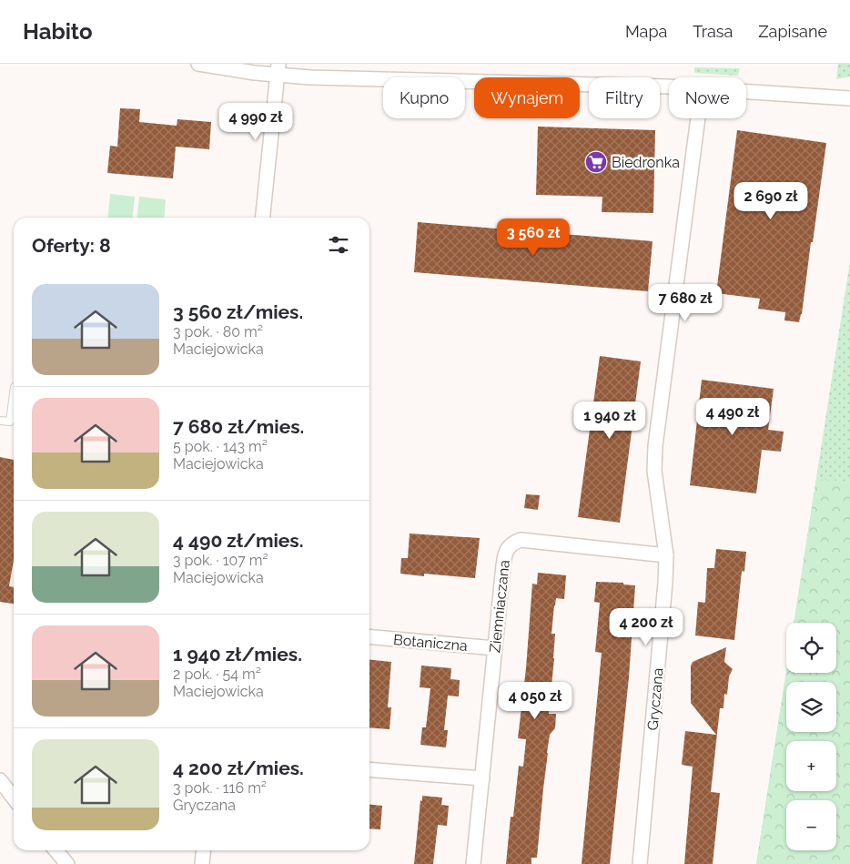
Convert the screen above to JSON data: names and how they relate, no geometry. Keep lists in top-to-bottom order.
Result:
{
  "streets": {
    "street": ["Ziemniaczana", "Botaniczna", "Gryczana"]
  },
  "crossings": [
    ["Ziemniaczana", "Botaniczna"],
    ["Ziemniaczana", "Gryczana"]
  ],
  "places": {
    "supermarket": ["Biedronka"]
  },
  "page": {
    "header": "Habito",
    "nav": ["Mapa", "Trasa", "Zapisane"],
    "chip": [
      "Kupno",
      "Wynajem",
      "Filtry",
      "Nowe"
    ],
    "price": [
      "4 990 zł",
      "2 690 zł",
      "3 560 zł",
      "7 680 zł",
      "4 490 zł",
      "1 940 zł",
      "4 200 zł",
      "4 050 zł"
    ],
    "heading": "Oferty: 8",
    "list": [
      {
        "name": "3 560 zł/mies.",
        "note": "3 pok. · 80 m² · Maciejowicka"
      },
      {
        "name": "7 680 zł/mies.",
        "note": "5 pok. · 143 m² · Maciejowicka"
      },
      {
        "name": "4 490 zł/mies.",
        "note": "3 pok. · 107 m² · Maciejowicka"
      },
      {
        "name": "1 940 zł/mies.",
        "note": "2 pok. · 54 m² · Maciejowicka"
      },
      {
        "name": "4 200 zł/mies.",
        "note": "3 pok. · 116 m² · Gryczana"
      }
    ],
    "map_buttons": ["+", "−"]
  }
}
